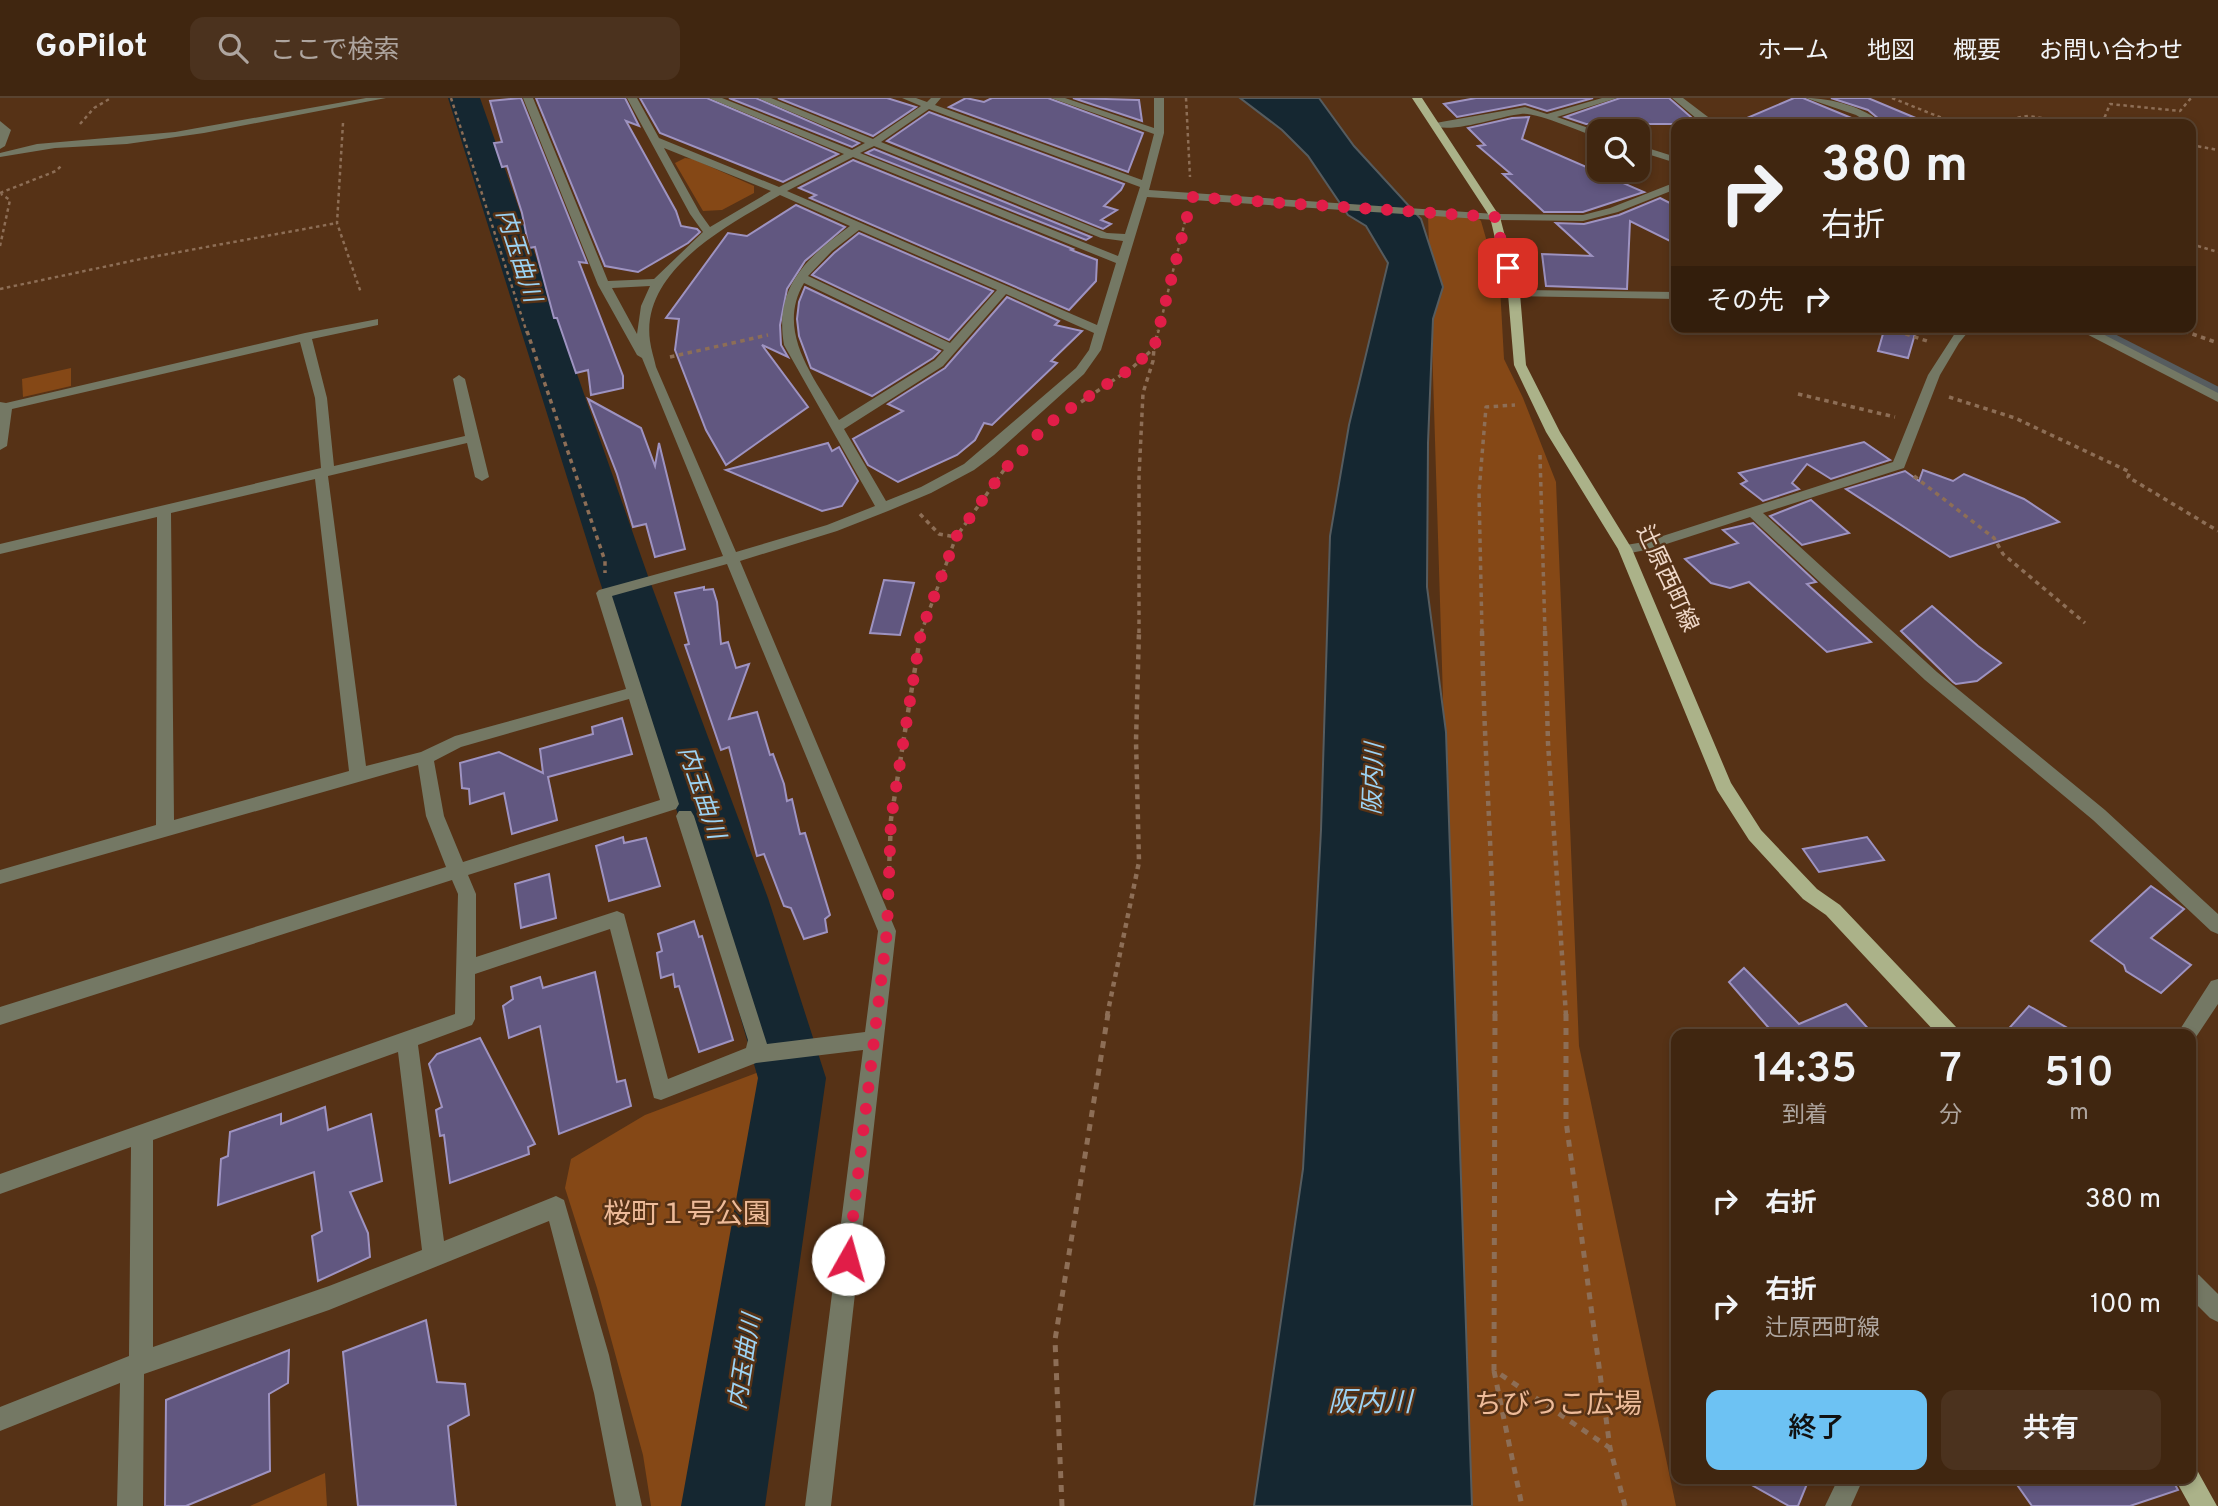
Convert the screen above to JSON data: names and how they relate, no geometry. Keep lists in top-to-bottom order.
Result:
{
  "streets": {
    "main road": ["辻原西町線"]
  },
  "water": ["内玉曲川", "阪内川"],
  "parks": ["桜町１号公園", "ちびっこ広場"],
  "page": {
    "header": "GoPilot",
    "search": "ここで検索",
    "nav": [
      "ホーム",
      "地図",
      "概要",
      "お問い合わせ"
    ],
    "turn": ["380 m", "右折"],
    "then": "その先",
    "eta": [
      "14:35",
      "到着",
      "7",
      "分",
      "510",
      "m"
    ],
    "list": [
      {
        "name": "右折",
        "value": "380 m"
      },
      {
        "name": "右折",
        "note": "辻原西町線",
        "value": "100 m"
      }
    ],
    "buttons": ["終了", "共有"]
  }
}
